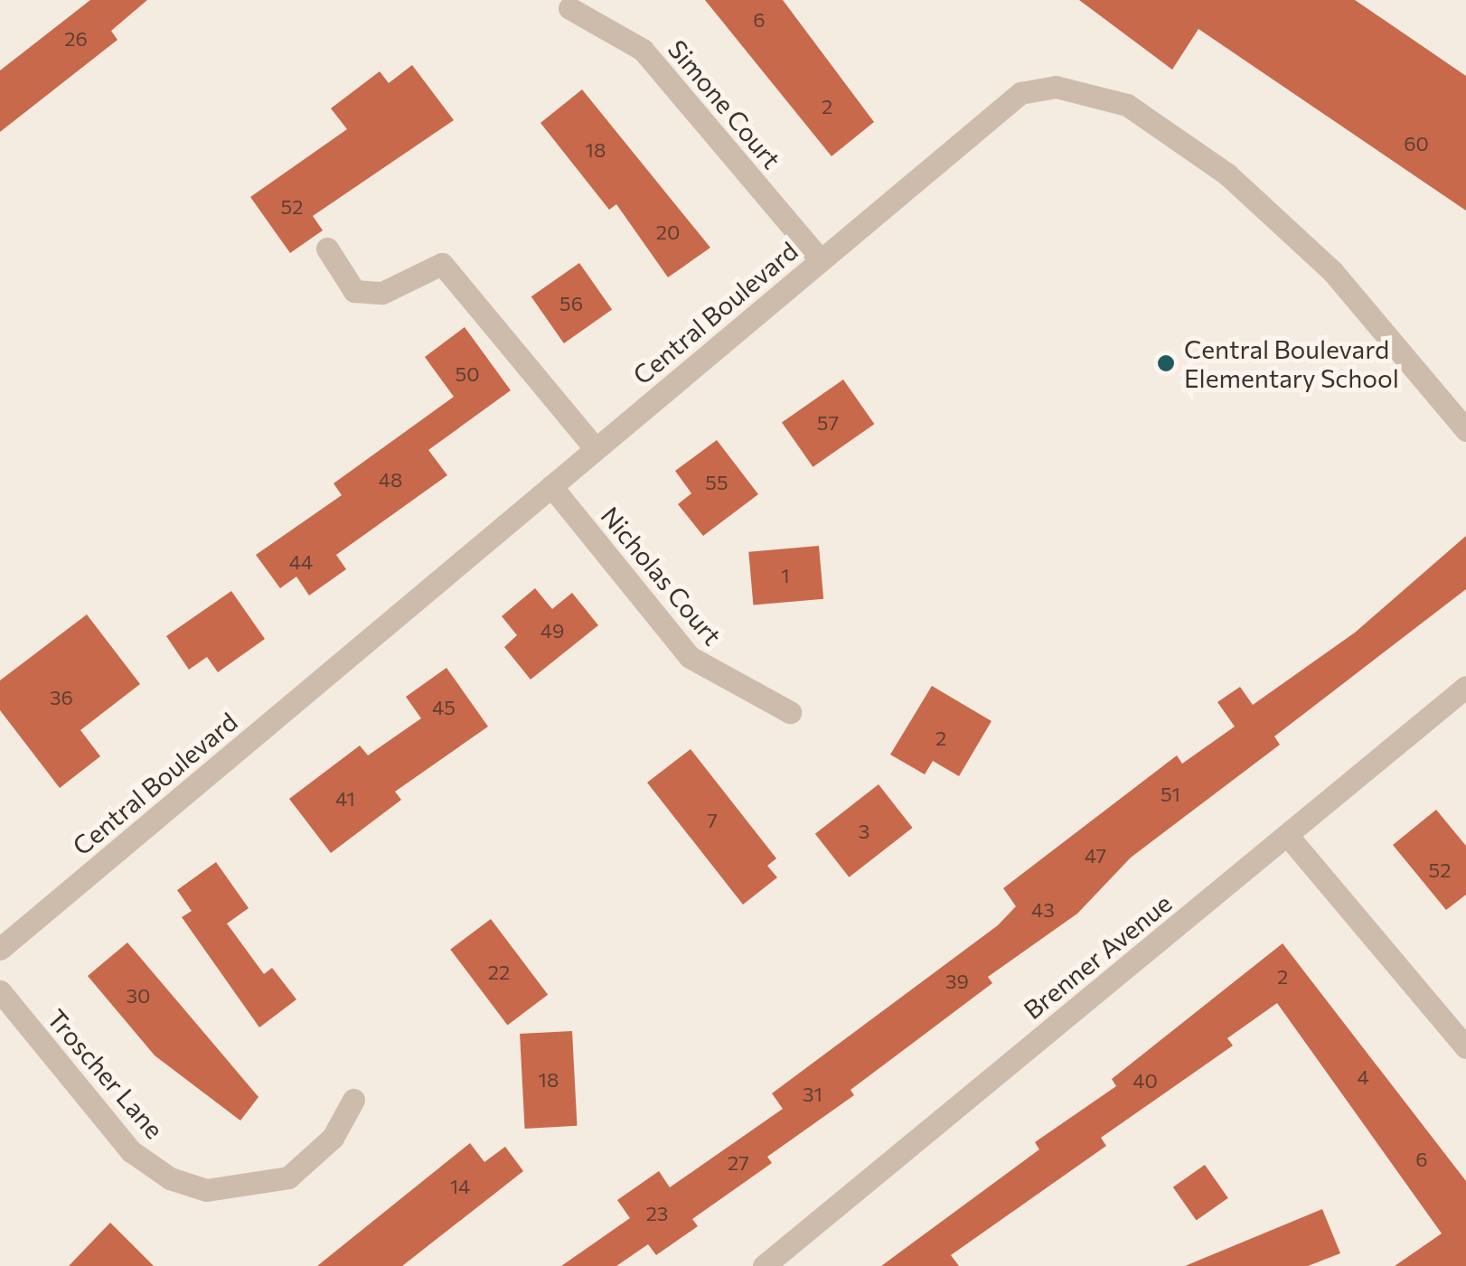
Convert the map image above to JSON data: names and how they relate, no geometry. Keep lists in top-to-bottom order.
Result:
{
  "streets": {
    "street": [
      "Simone Court",
      "Central Boulevard",
      "Nicholas Court",
      "Brenner Avenue",
      "Troscher Lane"
    ]
  },
  "crossings": [
    ["Simone Court", "Central Boulevard"],
    ["Central Boulevard", "Nicholas Court"]
  ],
  "places": ["Central Boulevard Elementary School"],
  "house_numbers": [
    "6",
    "26",
    "2",
    "60",
    "18",
    "52",
    "20",
    "56",
    "50",
    "57",
    "48",
    "55",
    "44",
    "1",
    "49",
    "36",
    "45",
    "2",
    "51",
    "41",
    "7",
    "3",
    "47",
    "52",
    "43",
    "22",
    "2",
    "39",
    "30",
    "4",
    "18",
    "40",
    "31",
    "6",
    "27",
    "14",
    "23"
  ]
}
